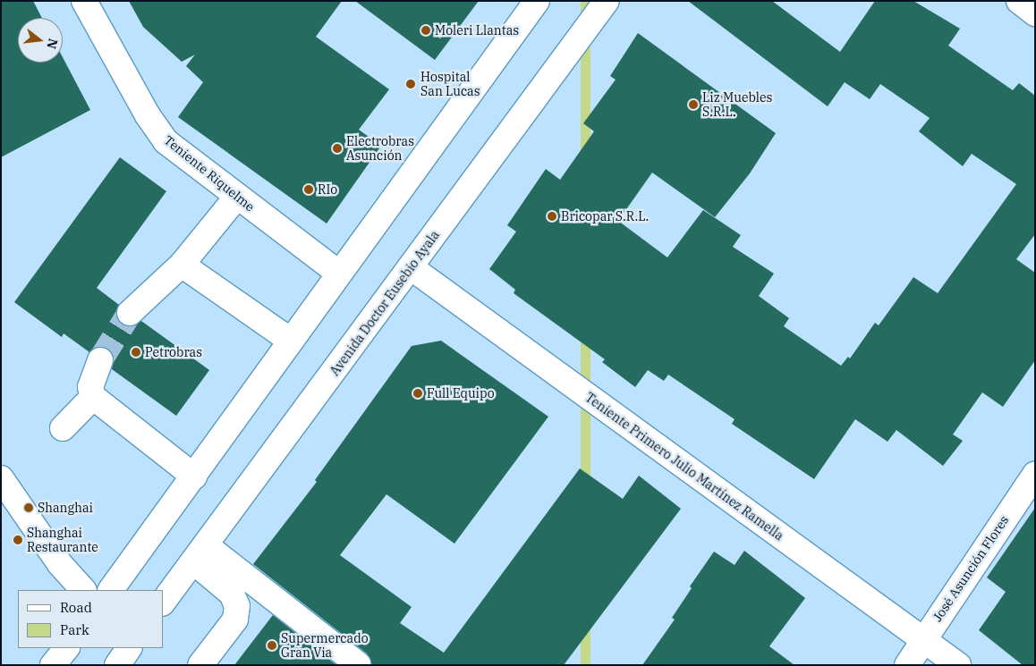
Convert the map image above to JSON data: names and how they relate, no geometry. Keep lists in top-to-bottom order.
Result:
{
  "streets": {
    "main road": [
      "Teniente Riquelme",
      "Avenida Doctor Eusebio Ayala",
      "Teniente Primero Julio Martínez Ramella",
      "José Asunción Flores"
    ]
  },
  "crossings": [
    ["Avenida Doctor Eusebio Ayala", "Teniente Primero Julio Martínez Ramella"],
    ["Teniente Primero Julio Martínez Ramella", "José Asunción Flores"]
  ],
  "places": [
    "Moleri Llantas",
    "Hospital San Lucas",
    "Liz Muebles S.R.L.",
    "Electrobras Asunción",
    "RIo",
    "Bricopar S.R.L.",
    "Petrobras",
    "Full Equipo",
    "Shanghai",
    "Shanghai Restaurante",
    "Supermercado Gran Via"
  ],
  "legend": ["Road", "Park"],
  "north": "right"
}
